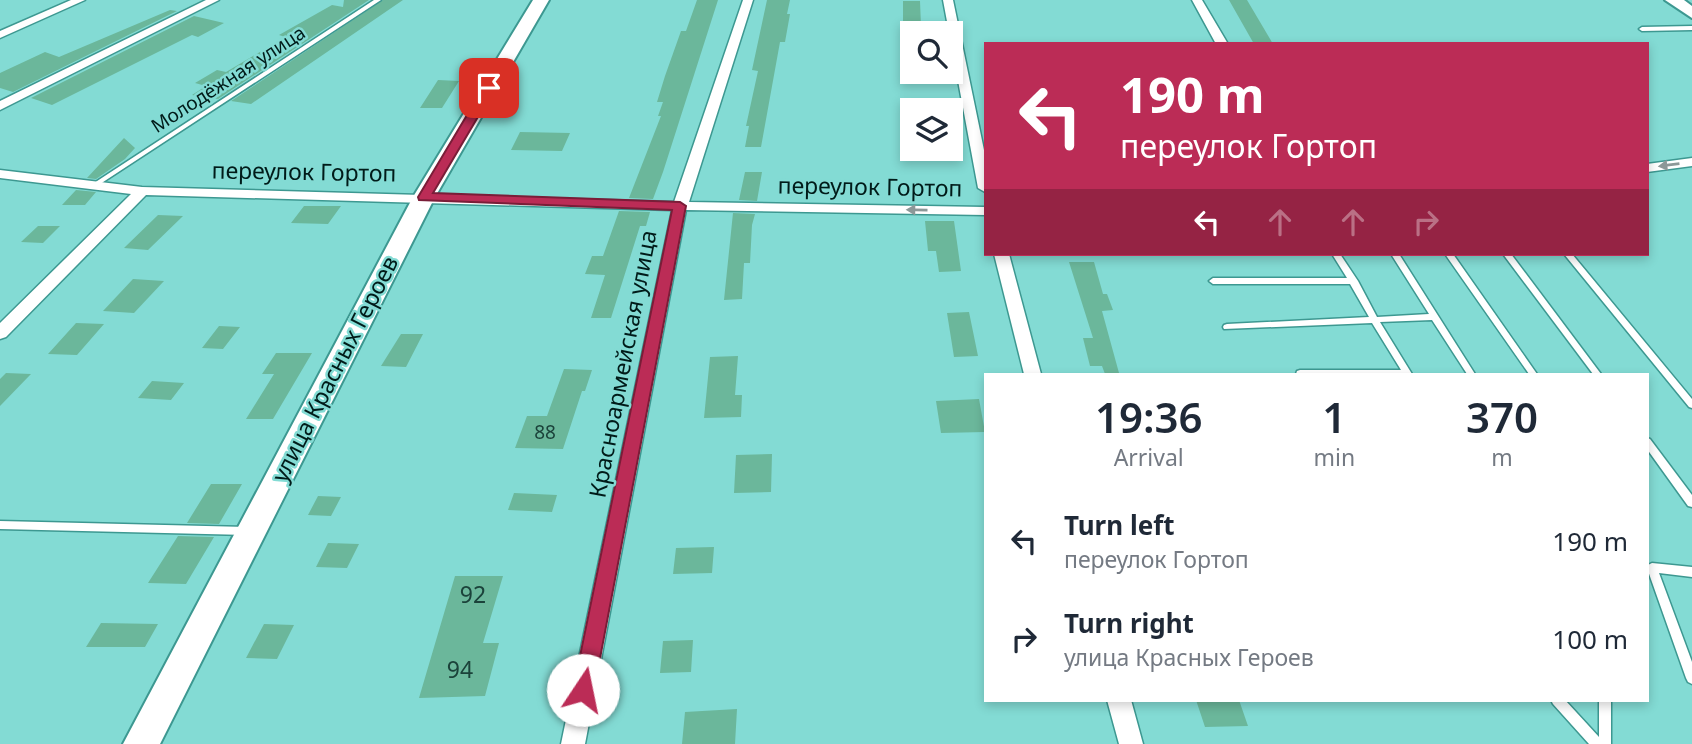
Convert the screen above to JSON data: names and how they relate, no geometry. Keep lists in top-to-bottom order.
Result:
{
  "streets": {
    "main road": ["улица Красных Героев"],
    "street": ["переулок Гортоп", "Красноармейская улица"],
    "lane": ["Молодёжная улица"]
  },
  "crossings": [
    ["Молодёжная улица", "переулок Гортоп"],
    ["переулок Гортоп", "Красноармейская улица"],
    ["переулок Гортоп", "улица Красных Героев"]
  ],
  "house_numbers": ["88", "92", "94"],
  "page": {
    "turn": ["190 m", "переулок Гортоп"],
    "eta": [
      "19:36",
      "Arrival",
      "1",
      "min",
      "370",
      "m"
    ],
    "list": [
      {
        "name": "Turn left",
        "note": "переулок Гортоп",
        "value": "190 m"
      },
      {
        "name": "Turn right",
        "note": "улица Красных Героев",
        "value": "100 m"
      }
    ]
  }
}
